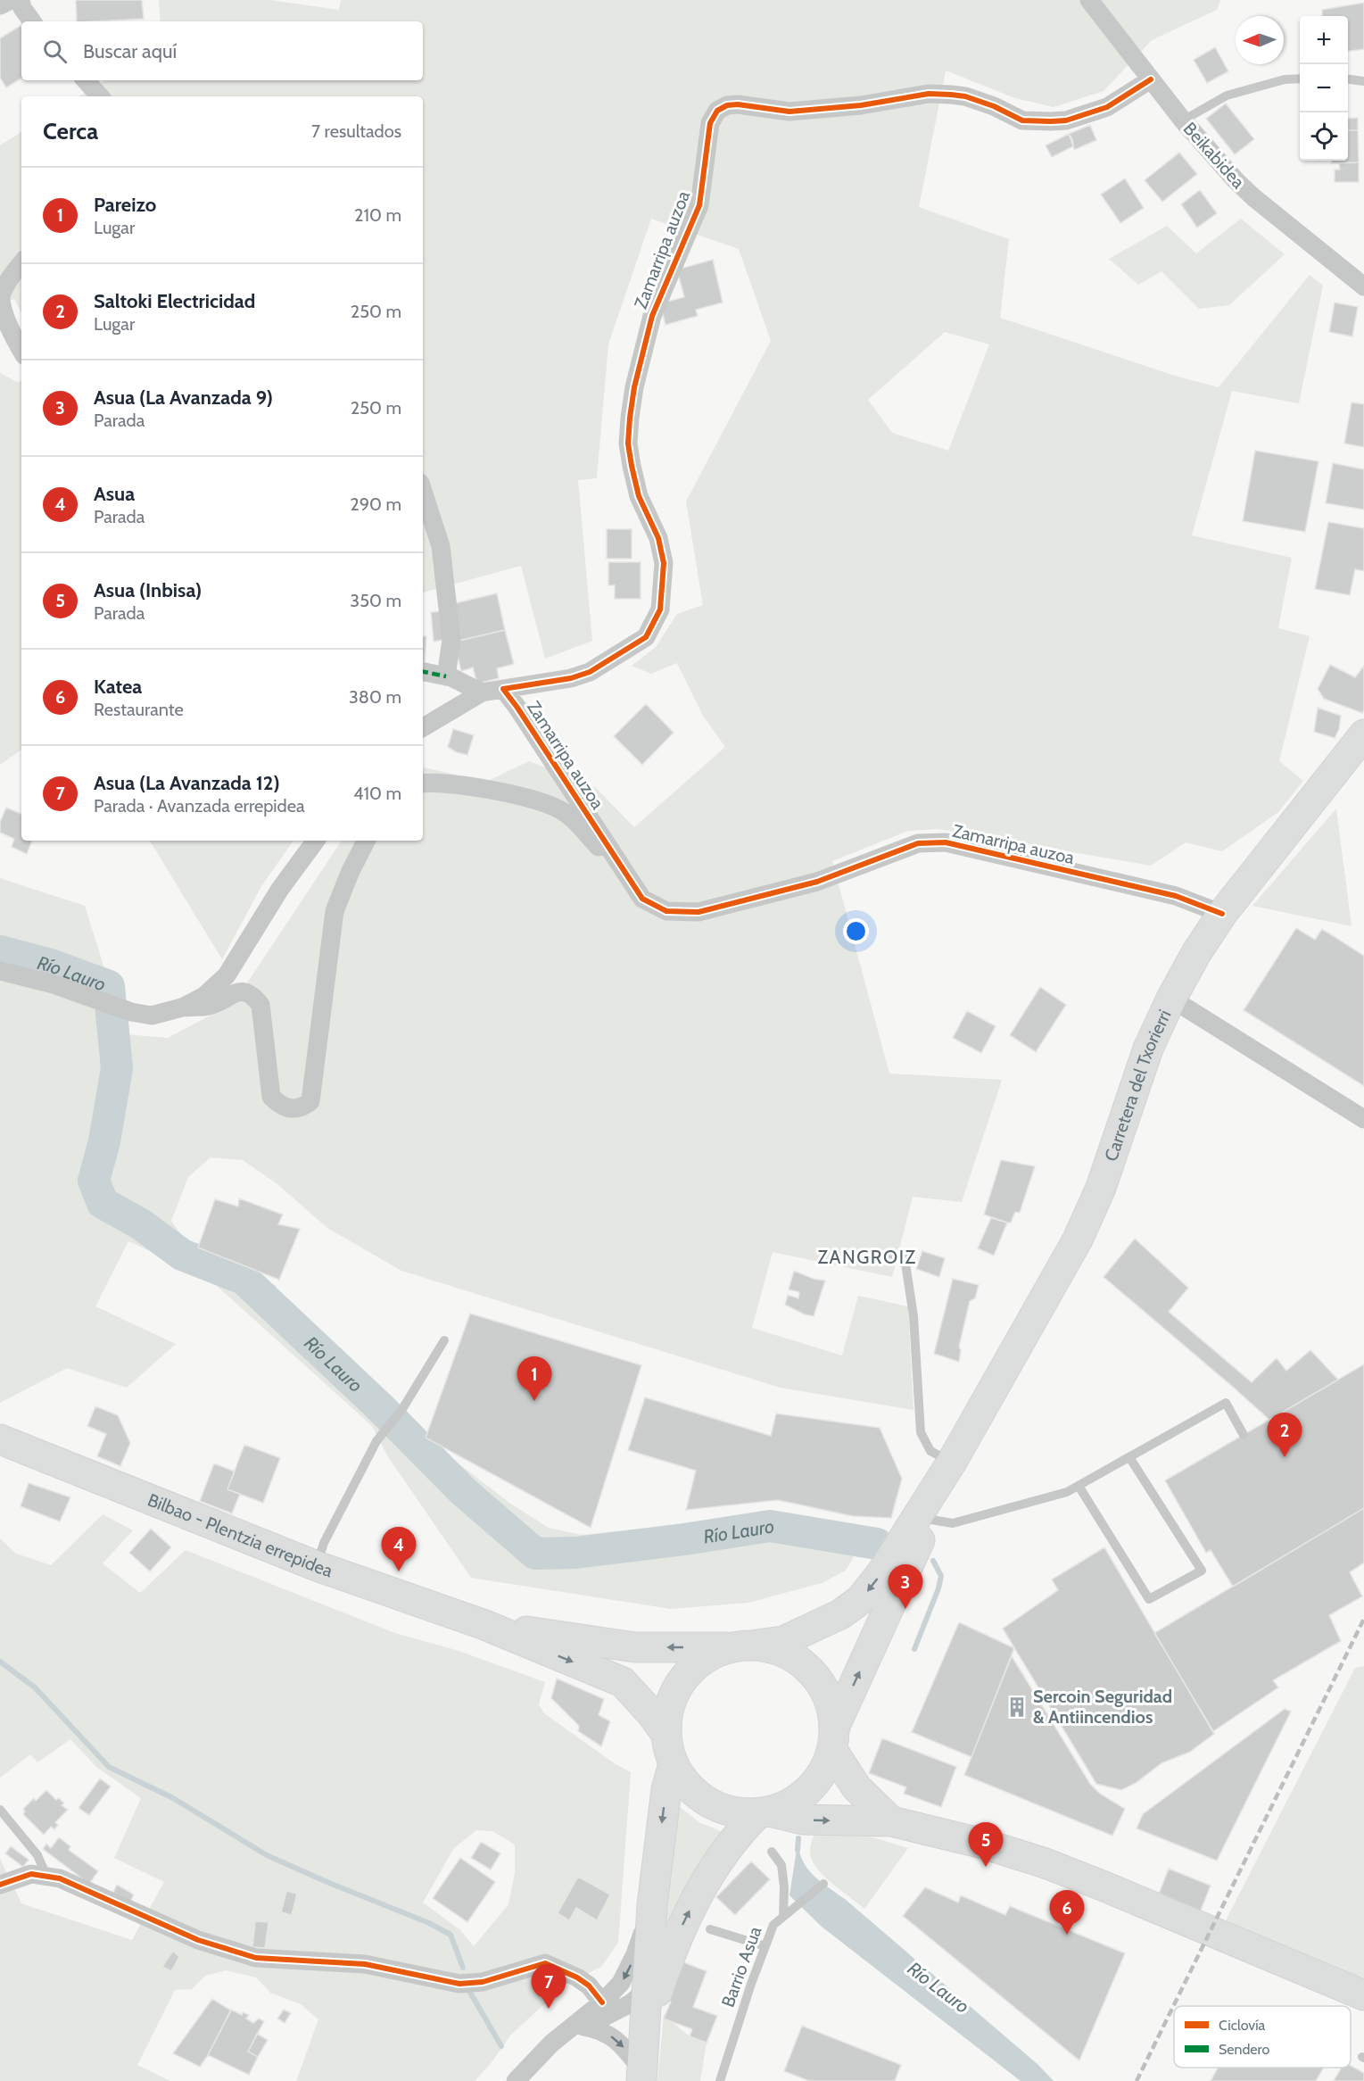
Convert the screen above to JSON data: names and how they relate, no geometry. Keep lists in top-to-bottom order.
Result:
{
  "streets": {
    "main road": ["Carretera del Txorierri", "Bilbao - Plentzia errepidea"],
    "street": ["Beikabidea", "Zamarripa auzoa"],
    "lane": ["Barrio Asua"]
  },
  "crossings": [
    ["Beikabidea", "Zamarripa auzoa"],
    ["Zamarripa auzoa", "Carretera del Txorierri"]
  ],
  "districts": ["ZANGROIZ"],
  "water": ["Río Lauro"],
  "places": {
    "building": ["Sercoin Seguridad & Antiincendios"]
  },
  "legend": ["Ciclovía", "Sendero"],
  "north": "left",
  "page": {
    "map_buttons": ["+", "−"],
    "search": "Buscar aquí",
    "heading": ["Cerca", "7 resultados"],
    "list": [
      {
        "mark": "1",
        "name": "Pareizo",
        "note": "Lugar",
        "value": "210 m"
      },
      {
        "mark": "2",
        "name": "Saltoki Electricidad",
        "note": "Lugar",
        "value": "250 m"
      },
      {
        "mark": "3",
        "name": "Asua (La Avanzada 9)",
        "note": "Parada",
        "value": "250 m"
      },
      {
        "mark": "4",
        "name": "Asua",
        "note": "Parada",
        "value": "290 m"
      },
      {
        "mark": "5",
        "name": "Asua (Inbisa)",
        "note": "Parada",
        "value": "350 m"
      },
      {
        "mark": "6",
        "name": "Katea",
        "note": "Restaurante",
        "value": "380 m"
      },
      {
        "mark": "7",
        "name": "Asua (La Avanzada 12)",
        "note": "Parada · Avanzada errepidea",
        "value": "410 m"
      }
    ],
    "pins": [
      "1",
      "2",
      "4",
      "3",
      "5",
      "6",
      "7"
    ]
  }
}
